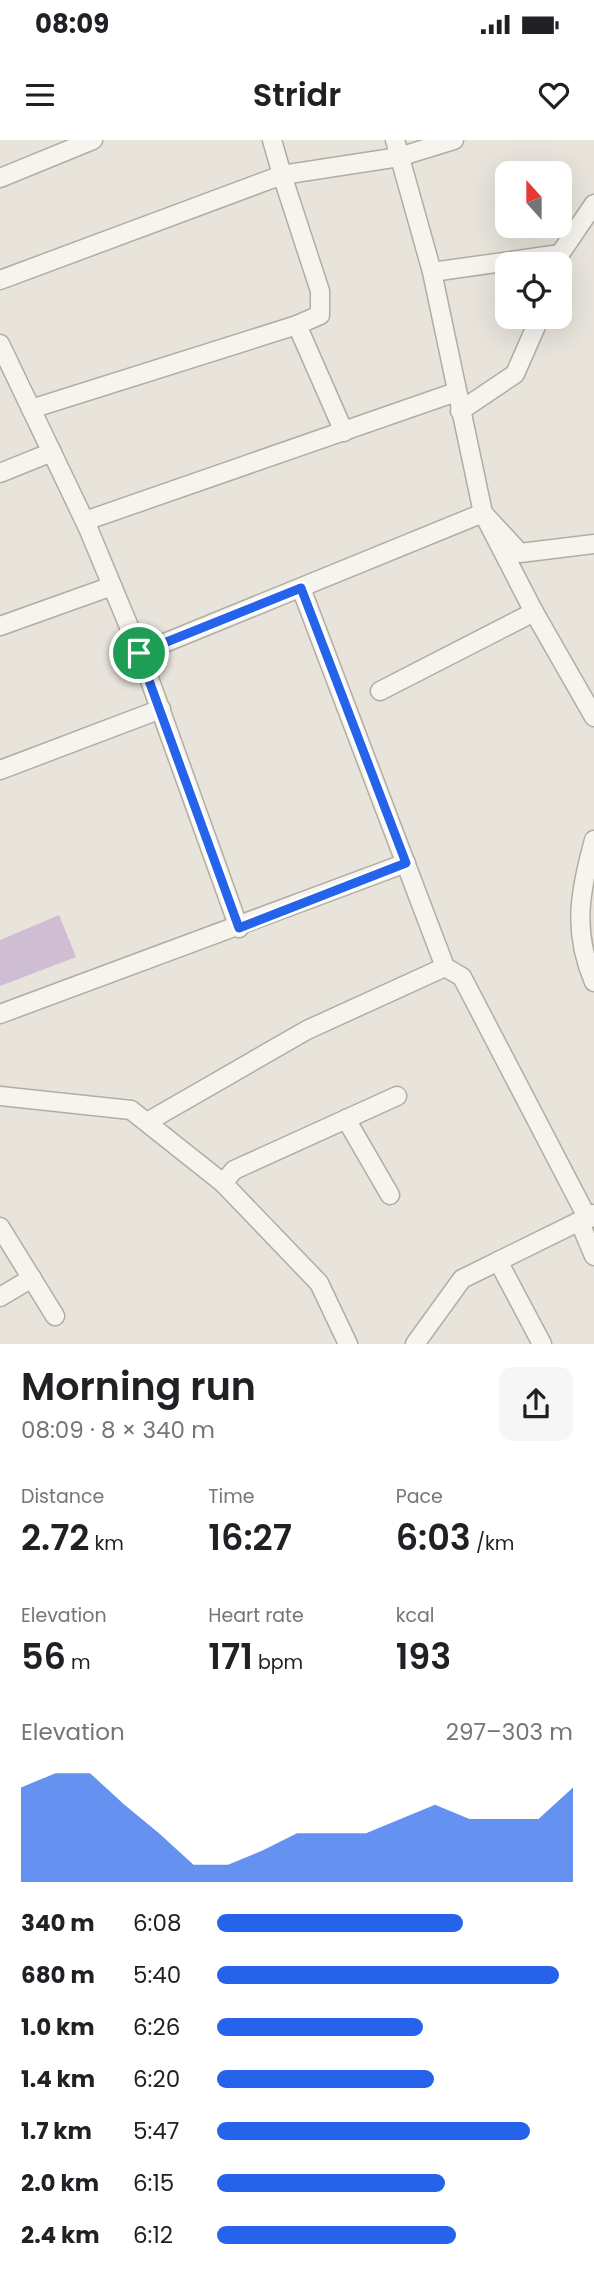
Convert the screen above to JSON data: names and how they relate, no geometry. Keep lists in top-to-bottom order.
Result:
{
  "north": "top",
  "page": {
    "status": "08:09",
    "header": "Stridr",
    "heading": ["Morning run", "08:09 · 8 × 340 m"],
    "stats": [
      ["Distance", "2.72 km"],
      ["Time", "16:27"],
      ["Pace", "6:03 /km"],
      ["Elevation", "56 m"],
      ["Heart rate", "171 bpm"],
      ["kcal", "193"]
    ],
    "chart": ["Elevation", "297–303 m"],
    "list": [
      {
        "name": "340 m",
        "note": "6:08"
      },
      {
        "name": "680 m",
        "note": "5:40"
      },
      {
        "name": "1.0 km",
        "note": "6:26"
      },
      {
        "name": "1.4 km",
        "note": "6:20"
      },
      {
        "name": "1.7 km",
        "note": "5:47"
      },
      {
        "name": "2.0 km",
        "note": "6:15"
      },
      {
        "name": "2.4 km",
        "note": "6:12"
      }
    ]
  }
}
